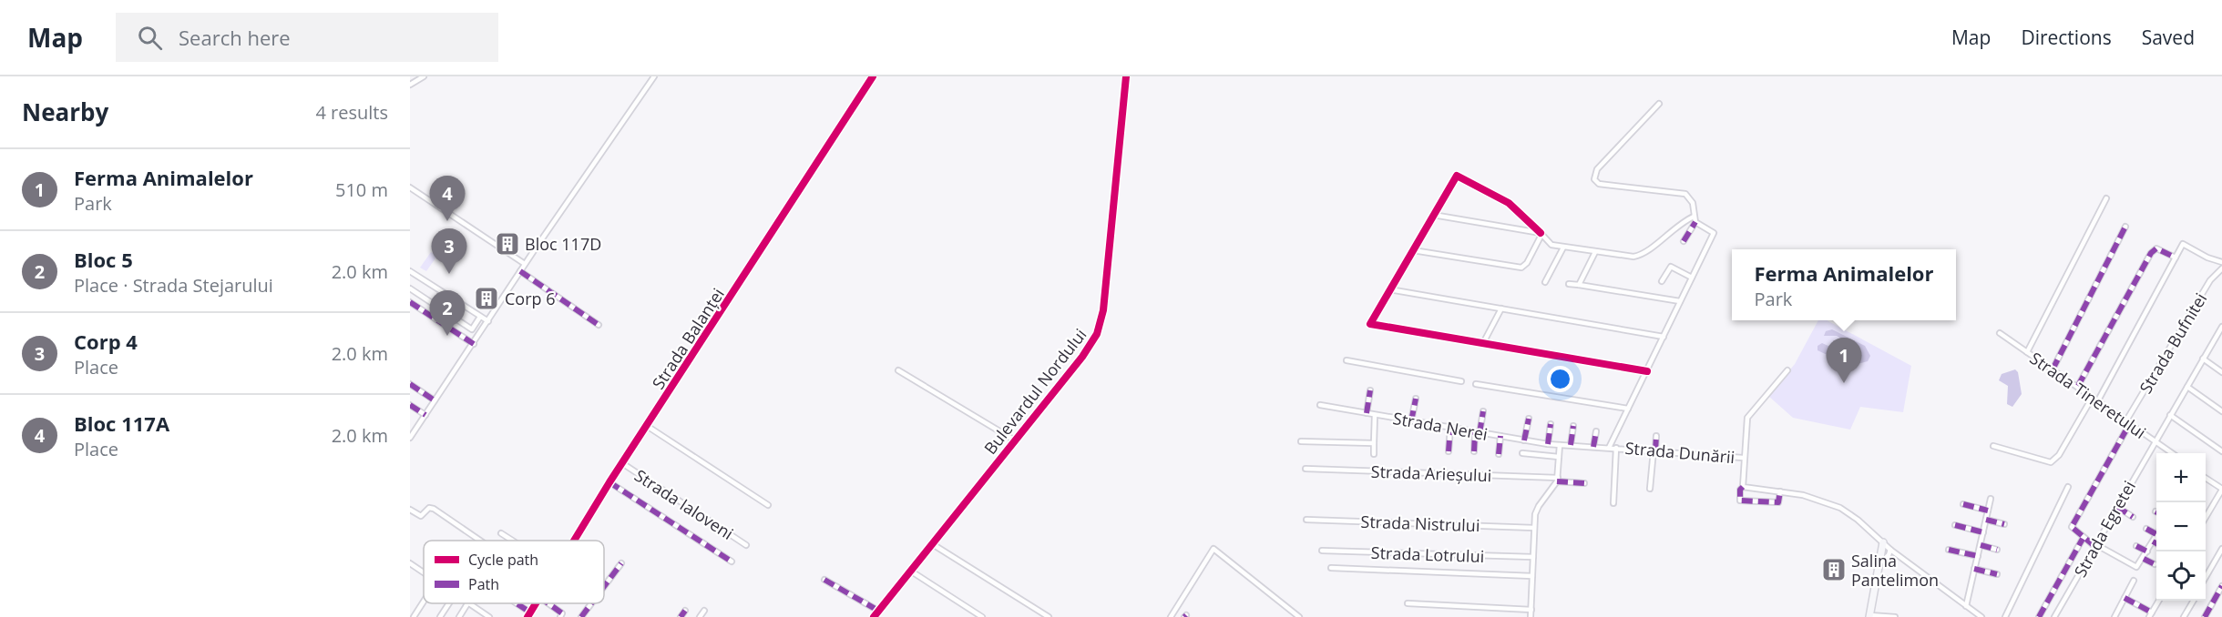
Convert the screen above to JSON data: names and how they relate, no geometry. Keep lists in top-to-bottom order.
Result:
{
  "streets": {
    "street": [
      "Strada Balanței",
      "Strada Bufnitei",
      "Bulevardul Nordului",
      "Strada Tineretului",
      "Strada Nerei",
      "Strada Dunării",
      "Strada Arieșului",
      "Strada Ialoveni",
      "Strada Nistrului",
      "Strada Egretei",
      "Strada Lotrului"
    ]
  },
  "crossings": [
    ["Strada Balanței", "Strada Ialoveni"],
    ["Strada Bufnitei", "Strada Tineretului"],
    ["Strada Tineretului", "Strada Egretei"],
    ["Strada Nerei", "Strada Dunării"]
  ],
  "places": {
    "building": ["Bloc 117D", "Corp 6", "Salina Pantelimon"]
  },
  "legend": ["Cycle path", "Path"],
  "page": {
    "header": "Map",
    "search": "Search here",
    "nav": ["Map", "Directions", "Saved"],
    "heading": ["Nearby", "4 results"],
    "list": [
      {
        "mark": "1",
        "name": "Ferma Animalelor",
        "note": "Park",
        "value": "510 m"
      },
      {
        "mark": "2",
        "name": "Bloc 5",
        "note": "Place · Strada Stejarului",
        "value": "2.0 km"
      },
      {
        "mark": "3",
        "name": "Corp 4",
        "note": "Place",
        "value": "2.0 km"
      },
      {
        "mark": "4",
        "name": "Bloc 117A",
        "note": "Place",
        "value": "2.0 km"
      }
    ],
    "pins": [
      "4",
      "3",
      "2",
      "1"
    ],
    "popup": ["Ferma Animalelor", "Park"],
    "map_buttons": ["+", "−"]
  }
}
